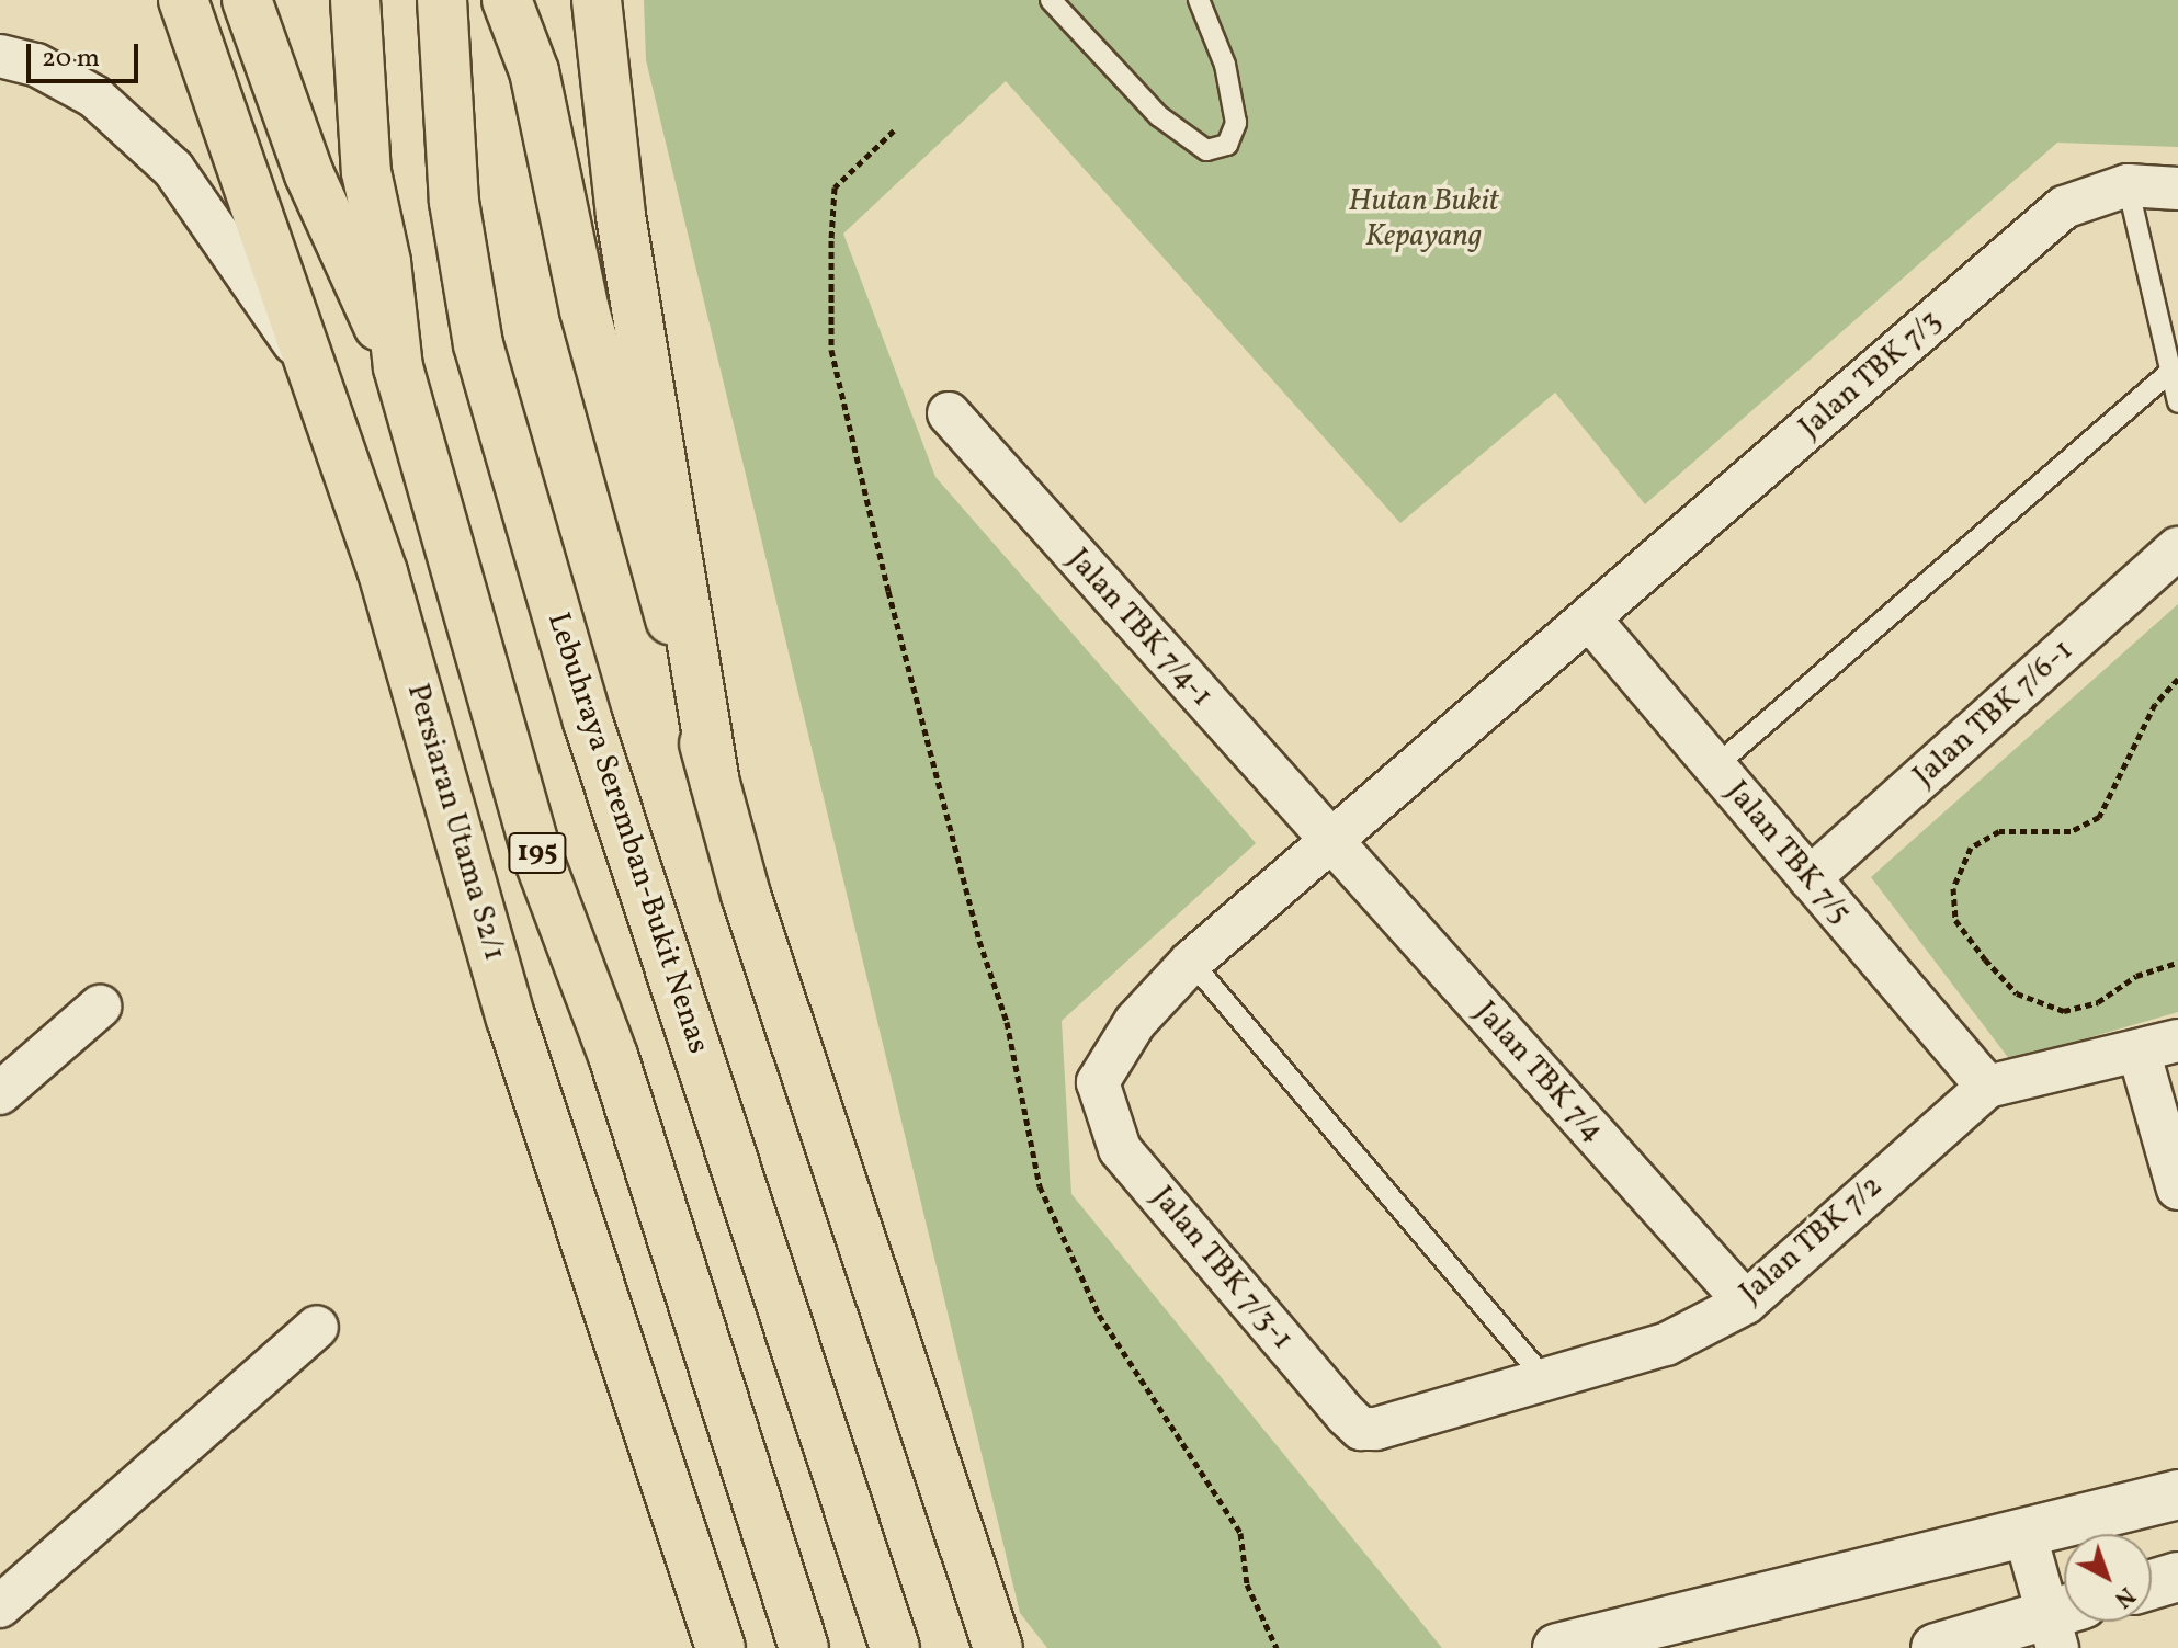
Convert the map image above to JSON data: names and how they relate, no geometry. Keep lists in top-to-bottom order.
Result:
{
  "streets": {
    "main road": ["Persiaran Utama S2/1", "Lebuhraya Seremban-Bukit Nenas", "195"],
    "street": [
      "Jalan TBK 7/3",
      "Jalan TBK 7/4-1",
      "Jalan TBK 7/6-1",
      "Jalan TBK 7/5",
      "Jalan TBK 7/4",
      "Jalan TBK 7/2",
      "Jalan TBK 7/3-1"
    ]
  },
  "crossings": [
    ["Jalan TBK 7/3", "Jalan TBK 7/4-1"],
    ["Jalan TBK 7/3", "Jalan TBK 7/5"],
    ["Jalan TBK 7/3", "Jalan TBK 7/4"],
    ["Jalan TBK 7/3", "Jalan TBK 7/3-1"],
    ["Jalan TBK 7/4-1", "Jalan TBK 7/4"],
    ["Jalan TBK 7/6-1", "Jalan TBK 7/5"],
    ["Jalan TBK 7/5", "Jalan TBK 7/2"],
    ["Jalan TBK 7/4", "Jalan TBK 7/2"],
    ["Jalan TBK 7/2", "Jalan TBK 7/3-1"]
  ],
  "parks": ["Hutan Bukit Kepayang"],
  "scale_bar": "20 m",
  "north": "bottom right"
}
